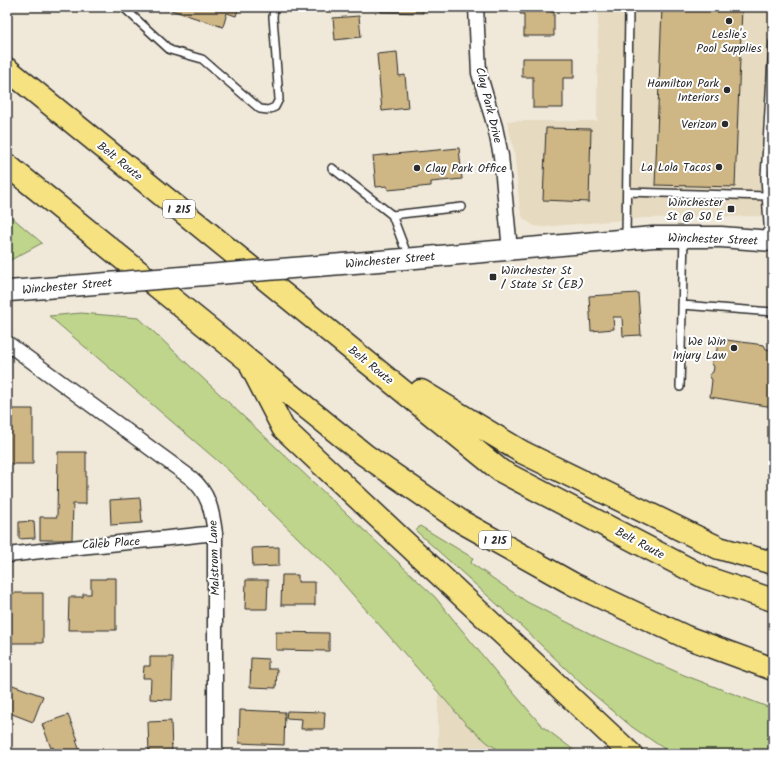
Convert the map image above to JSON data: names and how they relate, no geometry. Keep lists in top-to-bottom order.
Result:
{
  "streets": {
    "highway": ["Belt Route", "I 215"],
    "main road": ["Winchester Street"],
    "street": ["Clay Park Drive", "Caleb Place", "Malstrom Lane"]
  },
  "crossings": [
    ["Clay Park Drive", "Winchester Street"],
    ["Caleb Place", "Malstrom Lane"]
  ],
  "places": {
    "other": [
      "Leslie's Pool Supplies",
      "Hamilton Park Interiors",
      "Verizon",
      "La Lola Tacos",
      "Clay Park Office",
      "We Win Injury Law"
    ],
    "transit": ["Winchester St @ 50 E", "Winchester St / State St (EB)"]
  }
}
